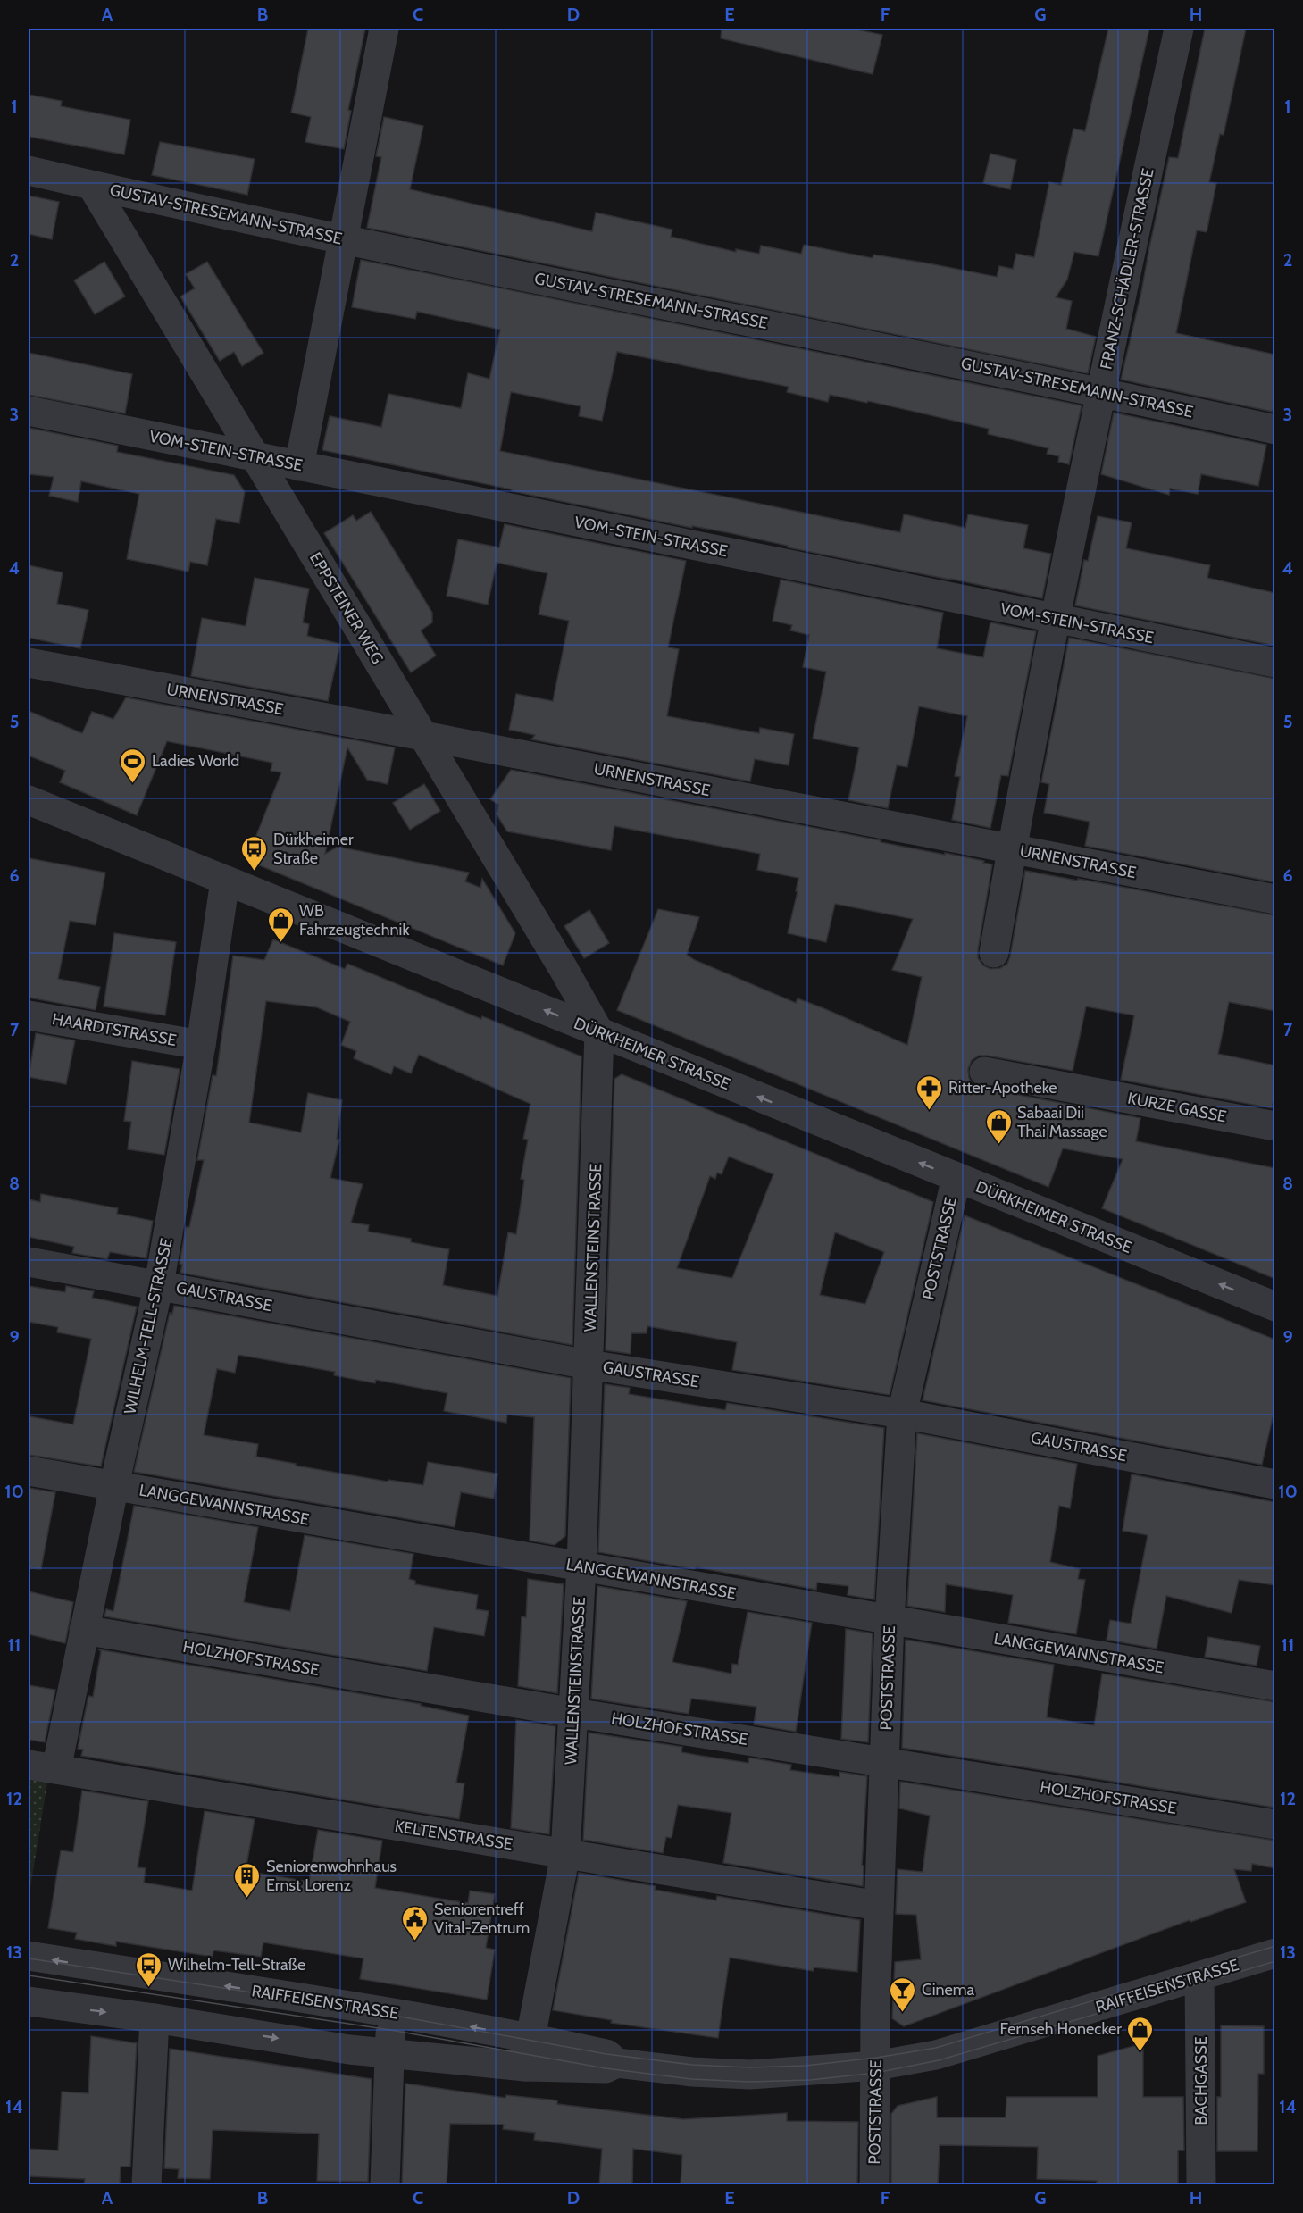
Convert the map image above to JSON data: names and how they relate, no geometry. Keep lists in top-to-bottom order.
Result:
{
  "streets": {
    "street": [
      "GUSTAV-STRESEMANN-STRASSE",
      "FRANZ-SCHÄDLER-STRASSE",
      "VOM-STEIN-STRASSE",
      "EPPSTEINER WEG",
      "URNENSTRASSE",
      "HAARDTSTRASSE",
      "DÜRKHEIMER STRASSE",
      "KURZE GASSE",
      "WALLENSTEINSTRASSE",
      "POSTSTRASSE",
      "GAUSTRASSE",
      "WILHELM-TELL-STRASSE",
      "LANGGEWANNSTRASSE",
      "HOLZHOFSTRASSE",
      "KELTENSTRASSE",
      "RAIFFEISENSTRASSE",
      "BACHGASSE"
    ]
  },
  "crossings": [
    ["GUSTAV-STRESEMANN-STRASSE", "FRANZ-SCHÄDLER-STRASSE"],
    ["GUSTAV-STRESEMANN-STRASSE", "EPPSTEINER WEG"],
    ["FRANZ-SCHÄDLER-STRASSE", "VOM-STEIN-STRASSE"],
    ["FRANZ-SCHÄDLER-STRASSE", "URNENSTRASSE"],
    ["VOM-STEIN-STRASSE", "EPPSTEINER WEG"],
    ["EPPSTEINER WEG", "URNENSTRASSE"],
    ["EPPSTEINER WEG", "DÜRKHEIMER STRASSE"],
    ["EPPSTEINER WEG", "WALLENSTEINSTRASSE"],
    ["HAARDTSTRASSE", "WILHELM-TELL-STRASSE"],
    ["DÜRKHEIMER STRASSE", "WALLENSTEINSTRASSE"],
    ["DÜRKHEIMER STRASSE", "POSTSTRASSE"],
    ["DÜRKHEIMER STRASSE", "WILHELM-TELL-STRASSE"],
    ["WALLENSTEINSTRASSE", "GAUSTRASSE"],
    ["WALLENSTEINSTRASSE", "LANGGEWANNSTRASSE"],
    ["WALLENSTEINSTRASSE", "HOLZHOFSTRASSE"],
    ["WALLENSTEINSTRASSE", "KELTENSTRASSE"],
    ["WALLENSTEINSTRASSE", "RAIFFEISENSTRASSE"],
    ["POSTSTRASSE", "GAUSTRASSE"],
    ["POSTSTRASSE", "LANGGEWANNSTRASSE"],
    ["POSTSTRASSE", "HOLZHOFSTRASSE"],
    ["POSTSTRASSE", "KELTENSTRASSE"],
    ["POSTSTRASSE", "RAIFFEISENSTRASSE"],
    ["GAUSTRASSE", "WILHELM-TELL-STRASSE"],
    ["WILHELM-TELL-STRASSE", "LANGGEWANNSTRASSE"],
    ["WILHELM-TELL-STRASSE", "HOLZHOFSTRASSE"],
    ["WILHELM-TELL-STRASSE", "KELTENSTRASSE"],
    ["RAIFFEISENSTRASSE", "BACHGASSE"]
  ],
  "one_way": ["DÜRKHEIMER STRASSE"],
  "places": {
    "sports": ["Ladies World"],
    "bus stop": ["Dürkheimer Straße", "Wilhelm-Tell-Straße"],
    "shop": ["WB Fahrzeugtechnik", "Sabaai Dii Thai Massage", "Fernseh Honecker"],
    "pharmacy": ["Ritter-Apotheke"],
    "building": ["Seniorenwohnhaus Ernst Lorenz"],
    "public building": ["Seniorentreff Vital-Zentrum"],
    "bar": ["Cinema"]
  },
  "grid": {
    "columns": [
      "A",
      "B",
      "C",
      "D",
      "E",
      "F",
      "G",
      "H"
    ],
    "rows": [
      "1",
      "2",
      "3",
      "4",
      "5",
      "6",
      "7",
      "8",
      "9",
      "10",
      "11",
      "12",
      "13",
      "14"
    ]
  }
}
